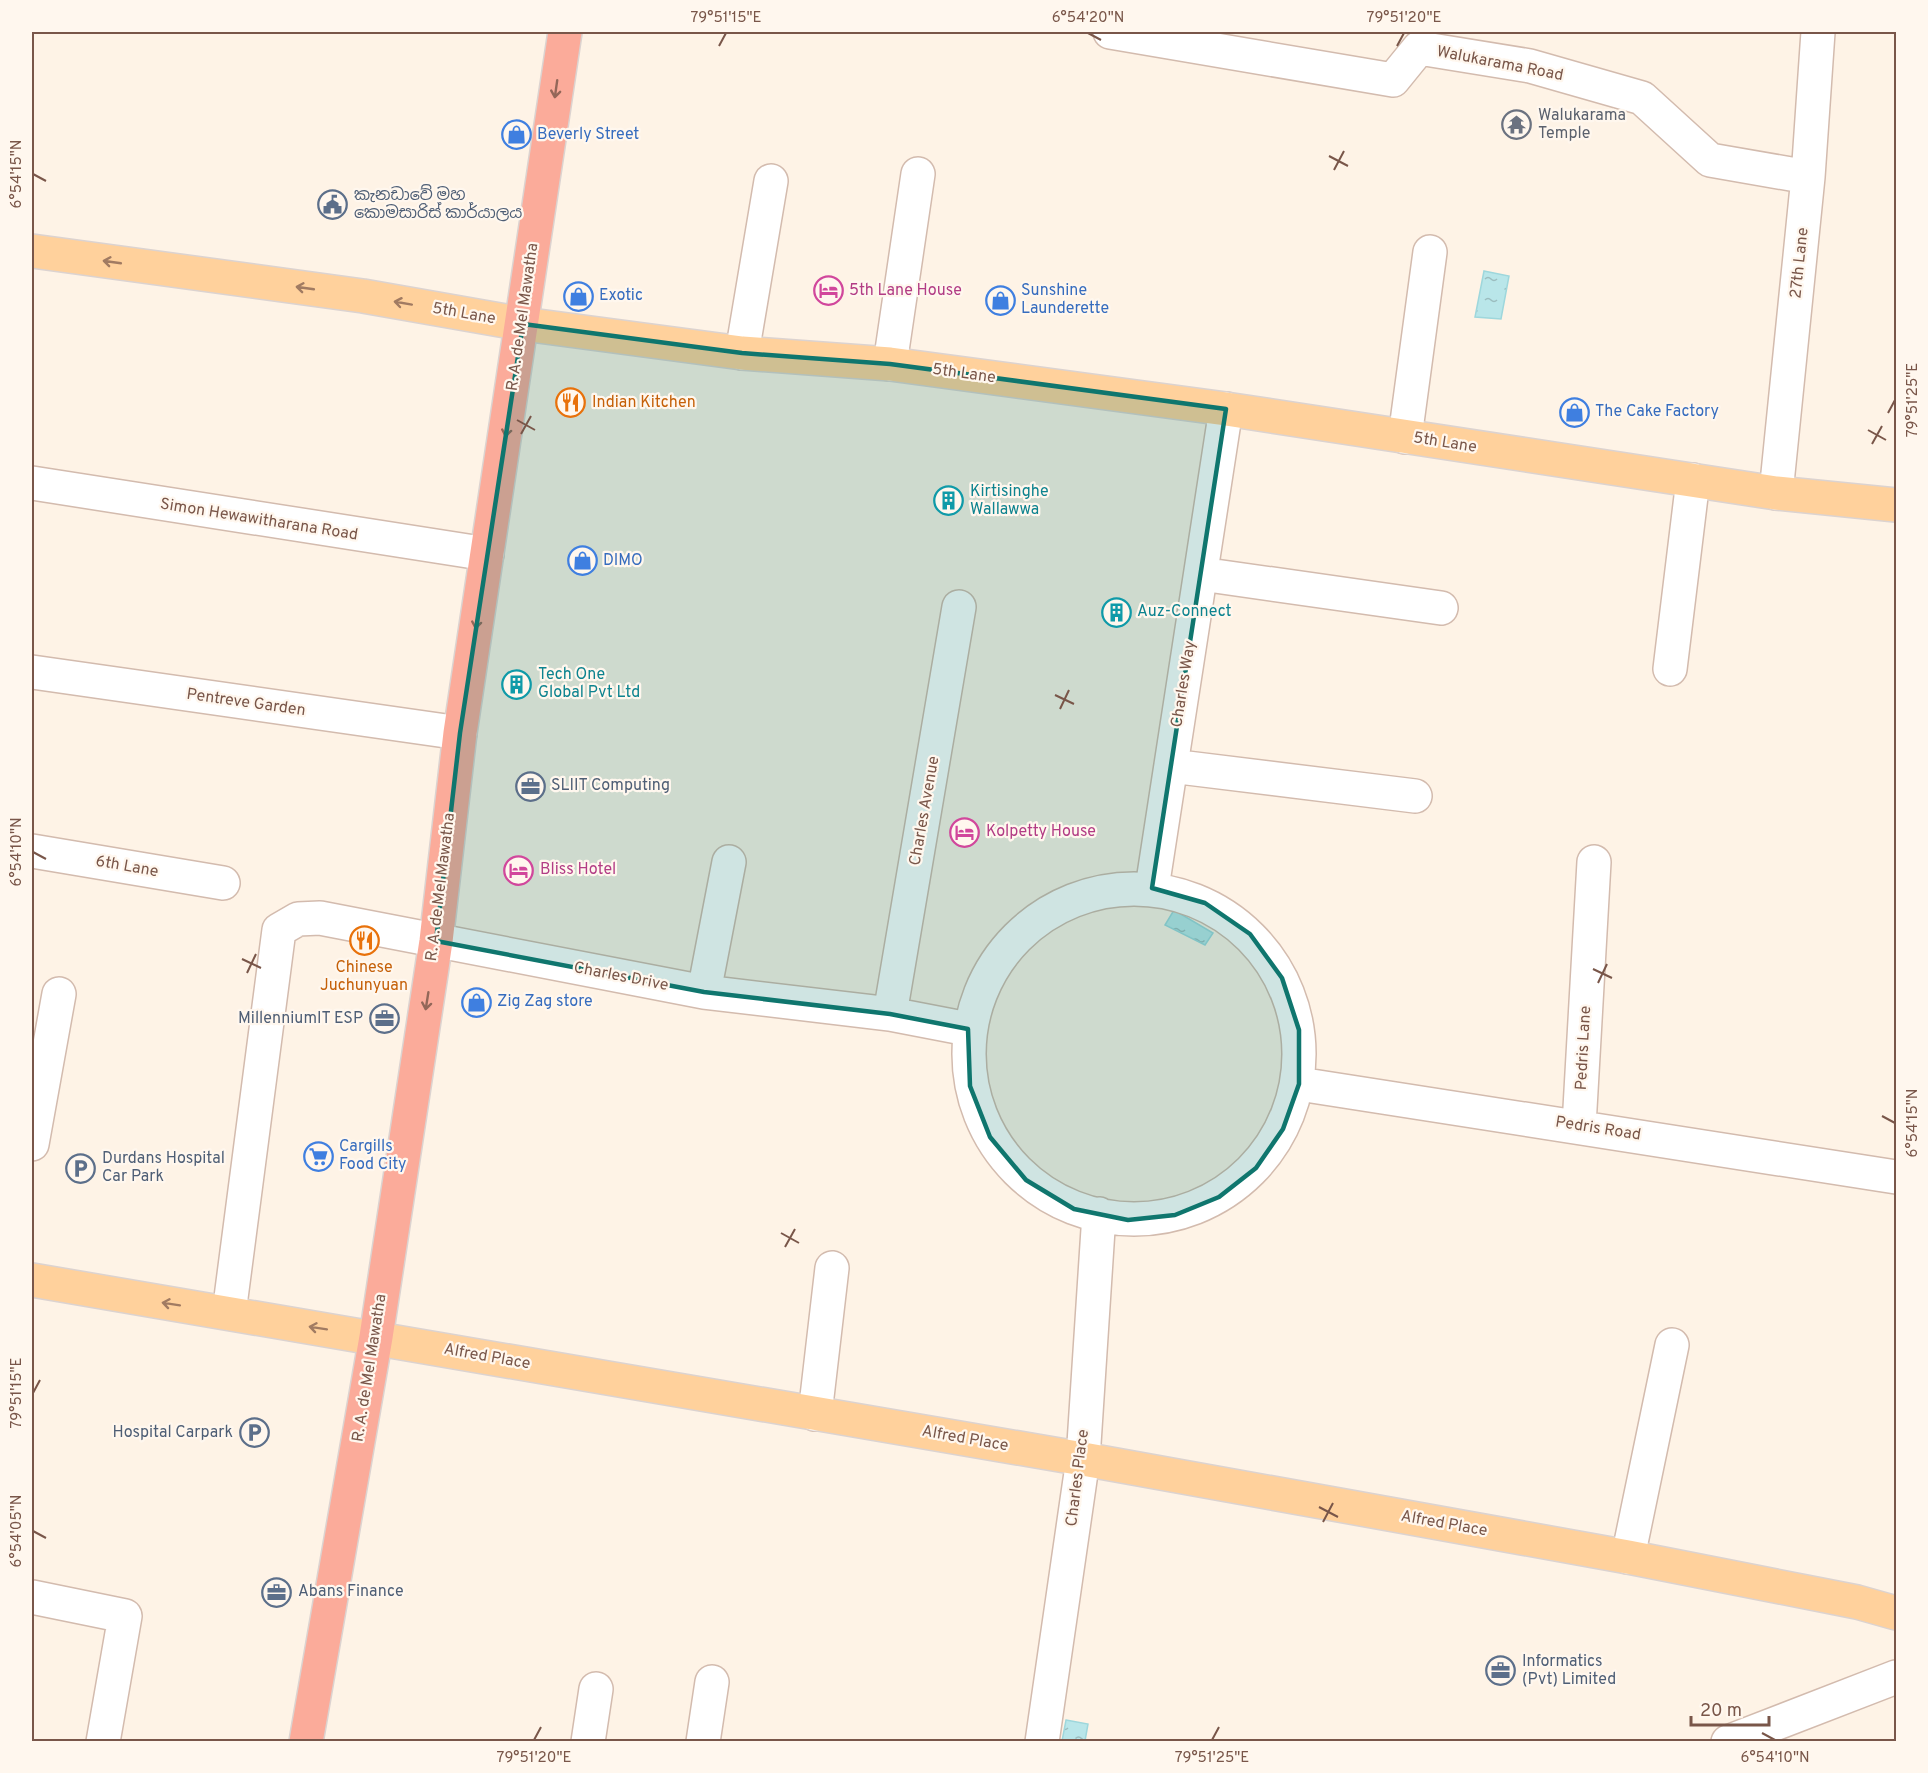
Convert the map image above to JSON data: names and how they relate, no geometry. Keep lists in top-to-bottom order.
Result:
{
  "streets": {
    "highway": ["R. A. de Mel Mawatha"],
    "main road": ["5th Lane", "Alfred Place"],
    "street": [
      "Walukarama Road",
      "27th Lane",
      "Simon Hewawitharana Road",
      "Charles Way",
      "Pentreve Garden",
      "Charles Avenue",
      "6th Lane",
      "Charles Drive",
      "Pedris Lane",
      "Pedris Road",
      "Charles Place"
    ]
  },
  "crossings": [
    ["Walukarama Road", "27th Lane"],
    ["27th Lane", "5th Lane"],
    ["5th Lane", "R. A. de Mel Mawatha"],
    ["5th Lane", "Charles Way"],
    ["R. A. de Mel Mawatha", "Simon Hewawitharana Road"],
    ["R. A. de Mel Mawatha", "Pentreve Garden"],
    ["R. A. de Mel Mawatha", "Charles Drive"],
    ["R. A. de Mel Mawatha", "Alfred Place"],
    ["Charles Avenue", "Charles Drive"],
    ["Charles Drive", "Alfred Place"],
    ["Pedris Lane", "Pedris Road"],
    ["Alfred Place", "Charles Place"]
  ],
  "one_way": ["R. A. de Mel Mawatha"],
  "places": {
    "temple": ["Walukarama Temple"],
    "shop": [
      "Beverly Street",
      "Exotic",
      "Sunshine Launderette",
      "The Cake Factory",
      "DIMO",
      "Zig Zag store"
    ],
    "public building": ["කැනඩාවේ මහ කොමසාරිස් කාර්යාලය"],
    "hotel": ["5th Lane House", "Kolpetty House", "Bliss Hotel"],
    "restaurant": ["Indian Kitchen", "Chinese Juchunyuan"],
    "building": ["Kirtisinghe Wallawwa", "Auz-Connect", "Tech One Global Pvt Ltd"],
    "office": [
      "SLIIT Computing",
      "MillenniumIT ESP",
      "Abans Finance",
      "Informatics (Pvt) Limited"
    ],
    "supermarket": ["Cargills Food City"],
    "parking": ["Durdans Hospital Car Park", "Hospital Carpark"]
  },
  "scale_bar": "20 m",
  "coordinates": [
    "79°51'15\"E",
    "6°54'20\"N",
    "79°51'20\"E",
    "6°54'15\"N",
    "79°51'25\"E",
    "6°54'10\"N",
    "6°54'05\"N"
  ]
}
